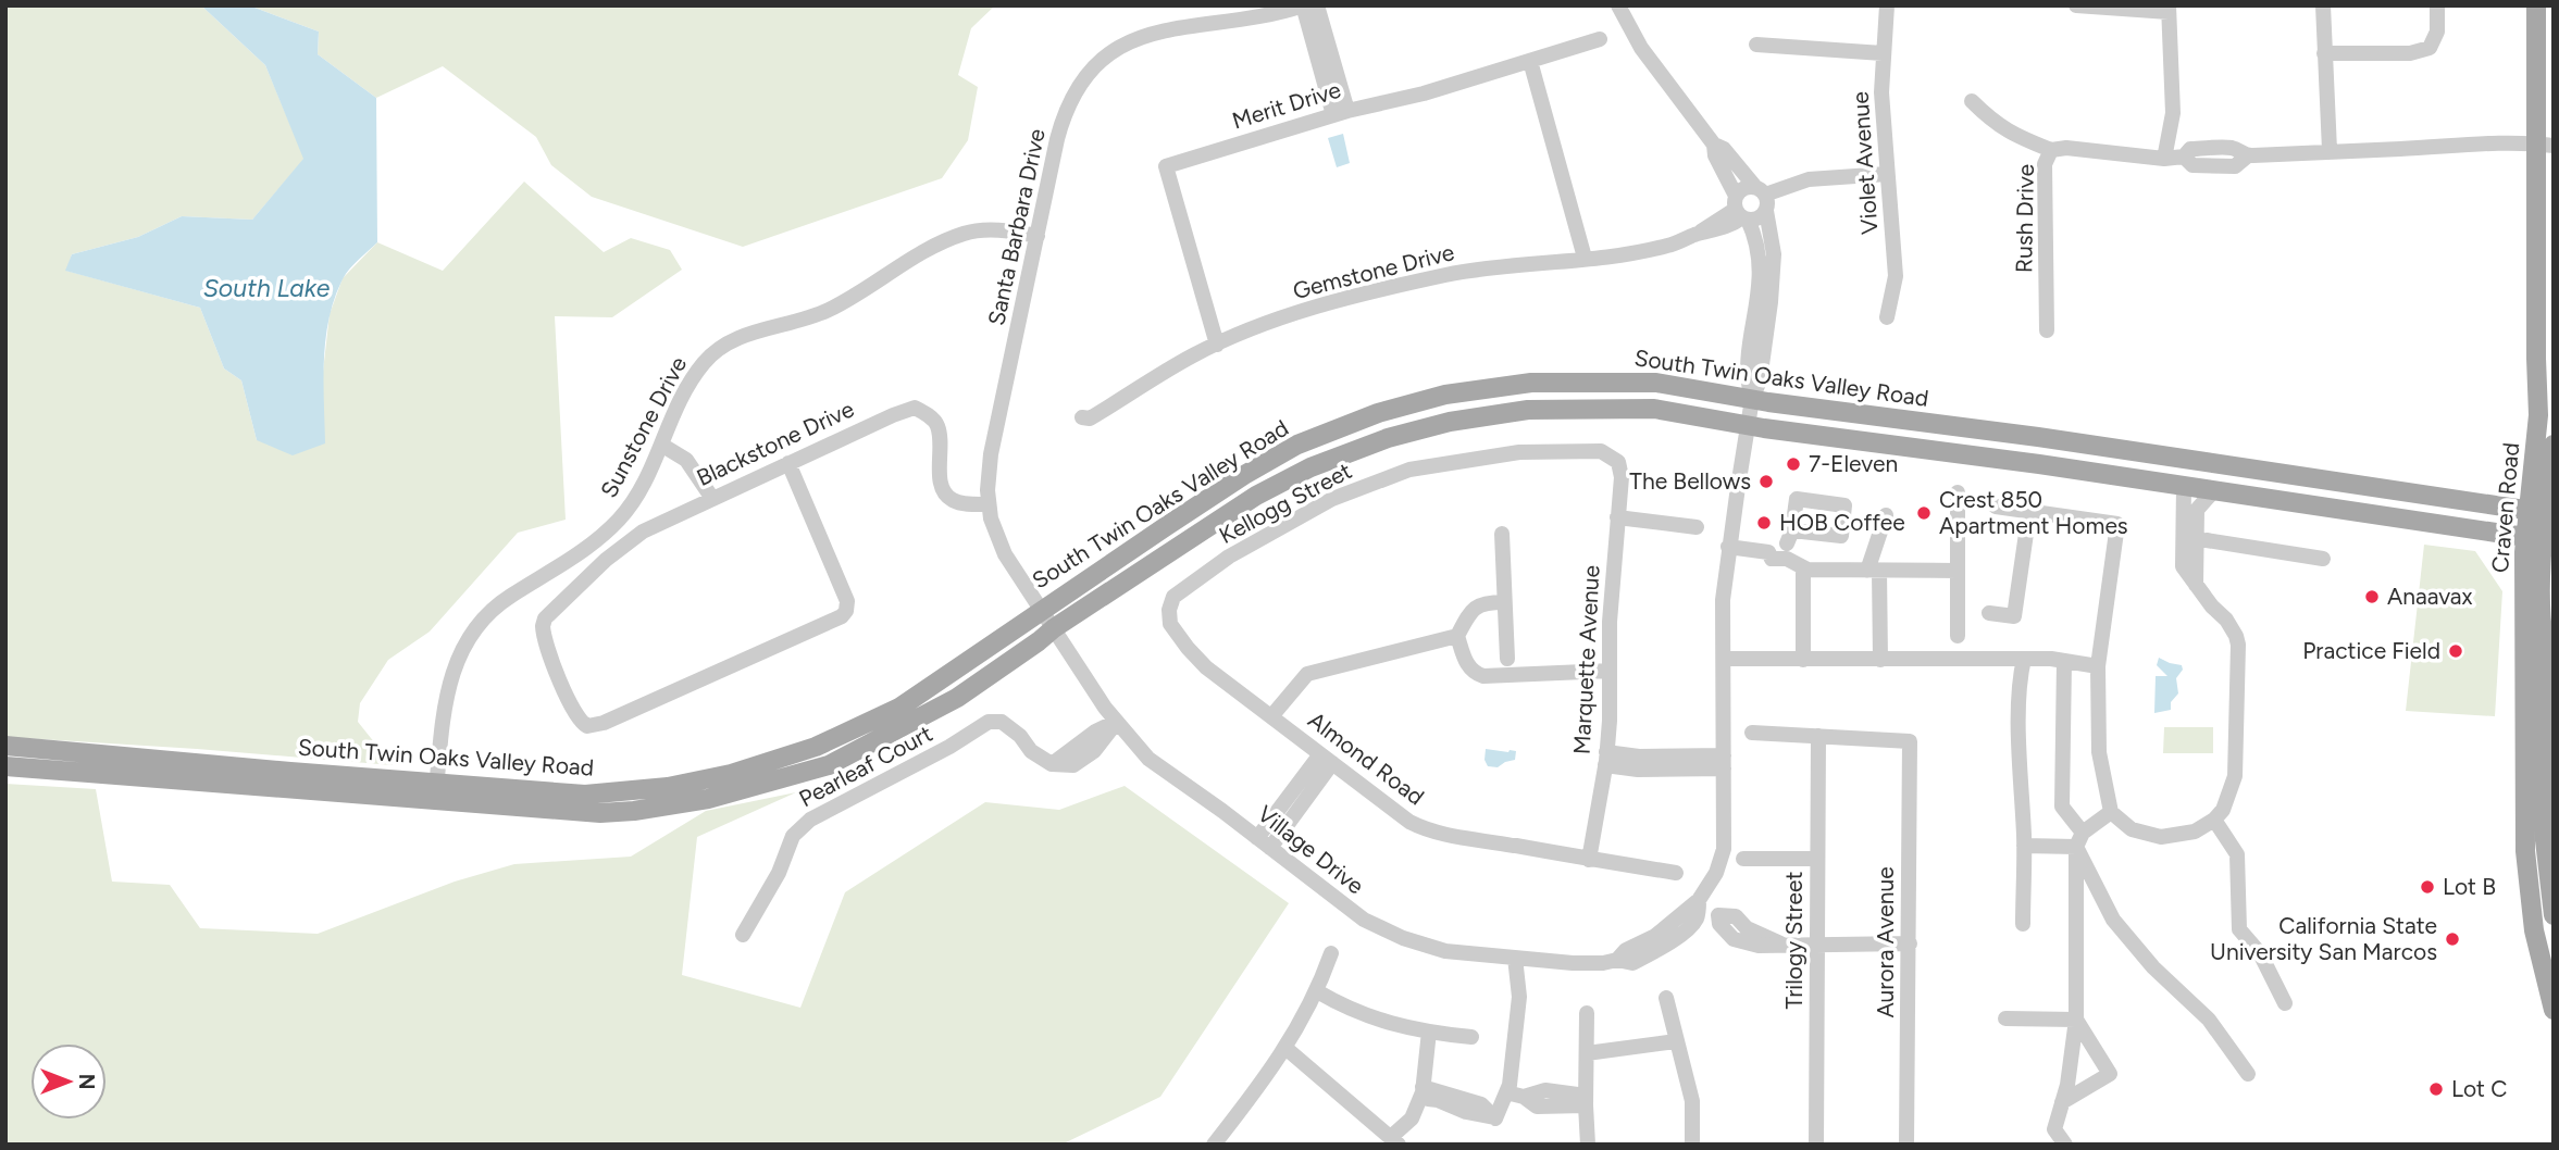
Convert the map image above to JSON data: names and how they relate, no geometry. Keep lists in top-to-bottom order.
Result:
{
  "streets": {
    "main road": ["South Twin Oaks Valley Road", "Craven Road"],
    "street": [
      "Merit Drive",
      "Violet Avenue",
      "Rush Drive",
      "Santa Barbara Drive",
      "Gemstone Drive",
      "Sunstone Drive",
      "Blackstone Drive",
      "Kellogg Street",
      "Marquette Avenue",
      "Almond Road",
      "Pearleaf Court",
      "Village Drive",
      "Trilogy Street",
      "Aurora Avenue"
    ]
  },
  "crossings": [
    ["Merit Drive", "Gemstone Drive"],
    ["Rush Drive", "Craven Road"],
    ["Santa Barbara Drive", "South Twin Oaks Valley Road"],
    ["Santa Barbara Drive", "Sunstone Drive"],
    ["Santa Barbara Drive", "Blackstone Drive"],
    ["Santa Barbara Drive", "Village Drive"],
    ["Gemstone Drive", "Village Drive"],
    ["South Twin Oaks Valley Road", "Sunstone Drive"],
    ["South Twin Oaks Valley Road", "Craven Road"],
    ["South Twin Oaks Valley Road", "Village Drive"],
    ["Kellogg Street", "Marquette Avenue"],
    ["Kellogg Street", "Almond Road"],
    ["Marquette Avenue", "Almond Road"],
    ["Pearleaf Court", "Village Drive"],
    ["Trilogy Street", "Aurora Avenue"]
  ],
  "water": ["South Lake"],
  "places": [
    "7-Eleven",
    "The Bellows",
    "Crest 850 Apartment Homes",
    "HOB Coffee",
    "Anaavax",
    "Practice Field",
    "Lot B",
    "California State University San Marcos",
    "Lot C"
  ],
  "north": "right"
}
